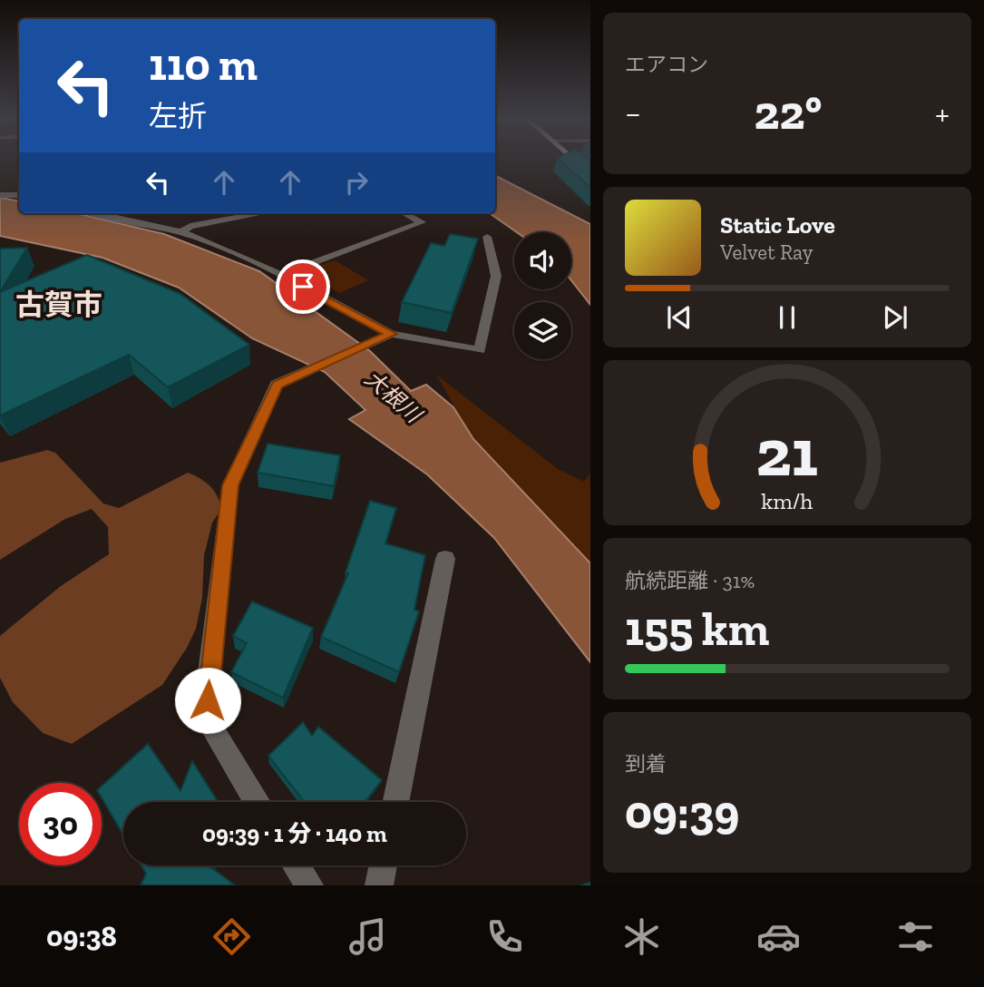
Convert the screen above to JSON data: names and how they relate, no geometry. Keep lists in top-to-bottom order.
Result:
{
  "districts": ["古賀市"],
  "water": ["大根川"],
  "page": {
    "tile": [
      "エアコン",
      ["航続距離 · 31%", "155 km"],
      ["到着", "09:39"]
    ],
    "turn": ["110 m", "左折"],
    "heat": ["−", "22°", "+"],
    "song": ["Static Love", "Velvet Ray"],
    "limit": "30",
    "trip": "09:39 · 1 分 · 140 m",
    "tabs": "09:38",
    "gauge": ["21", "km/h"]
  }
}
